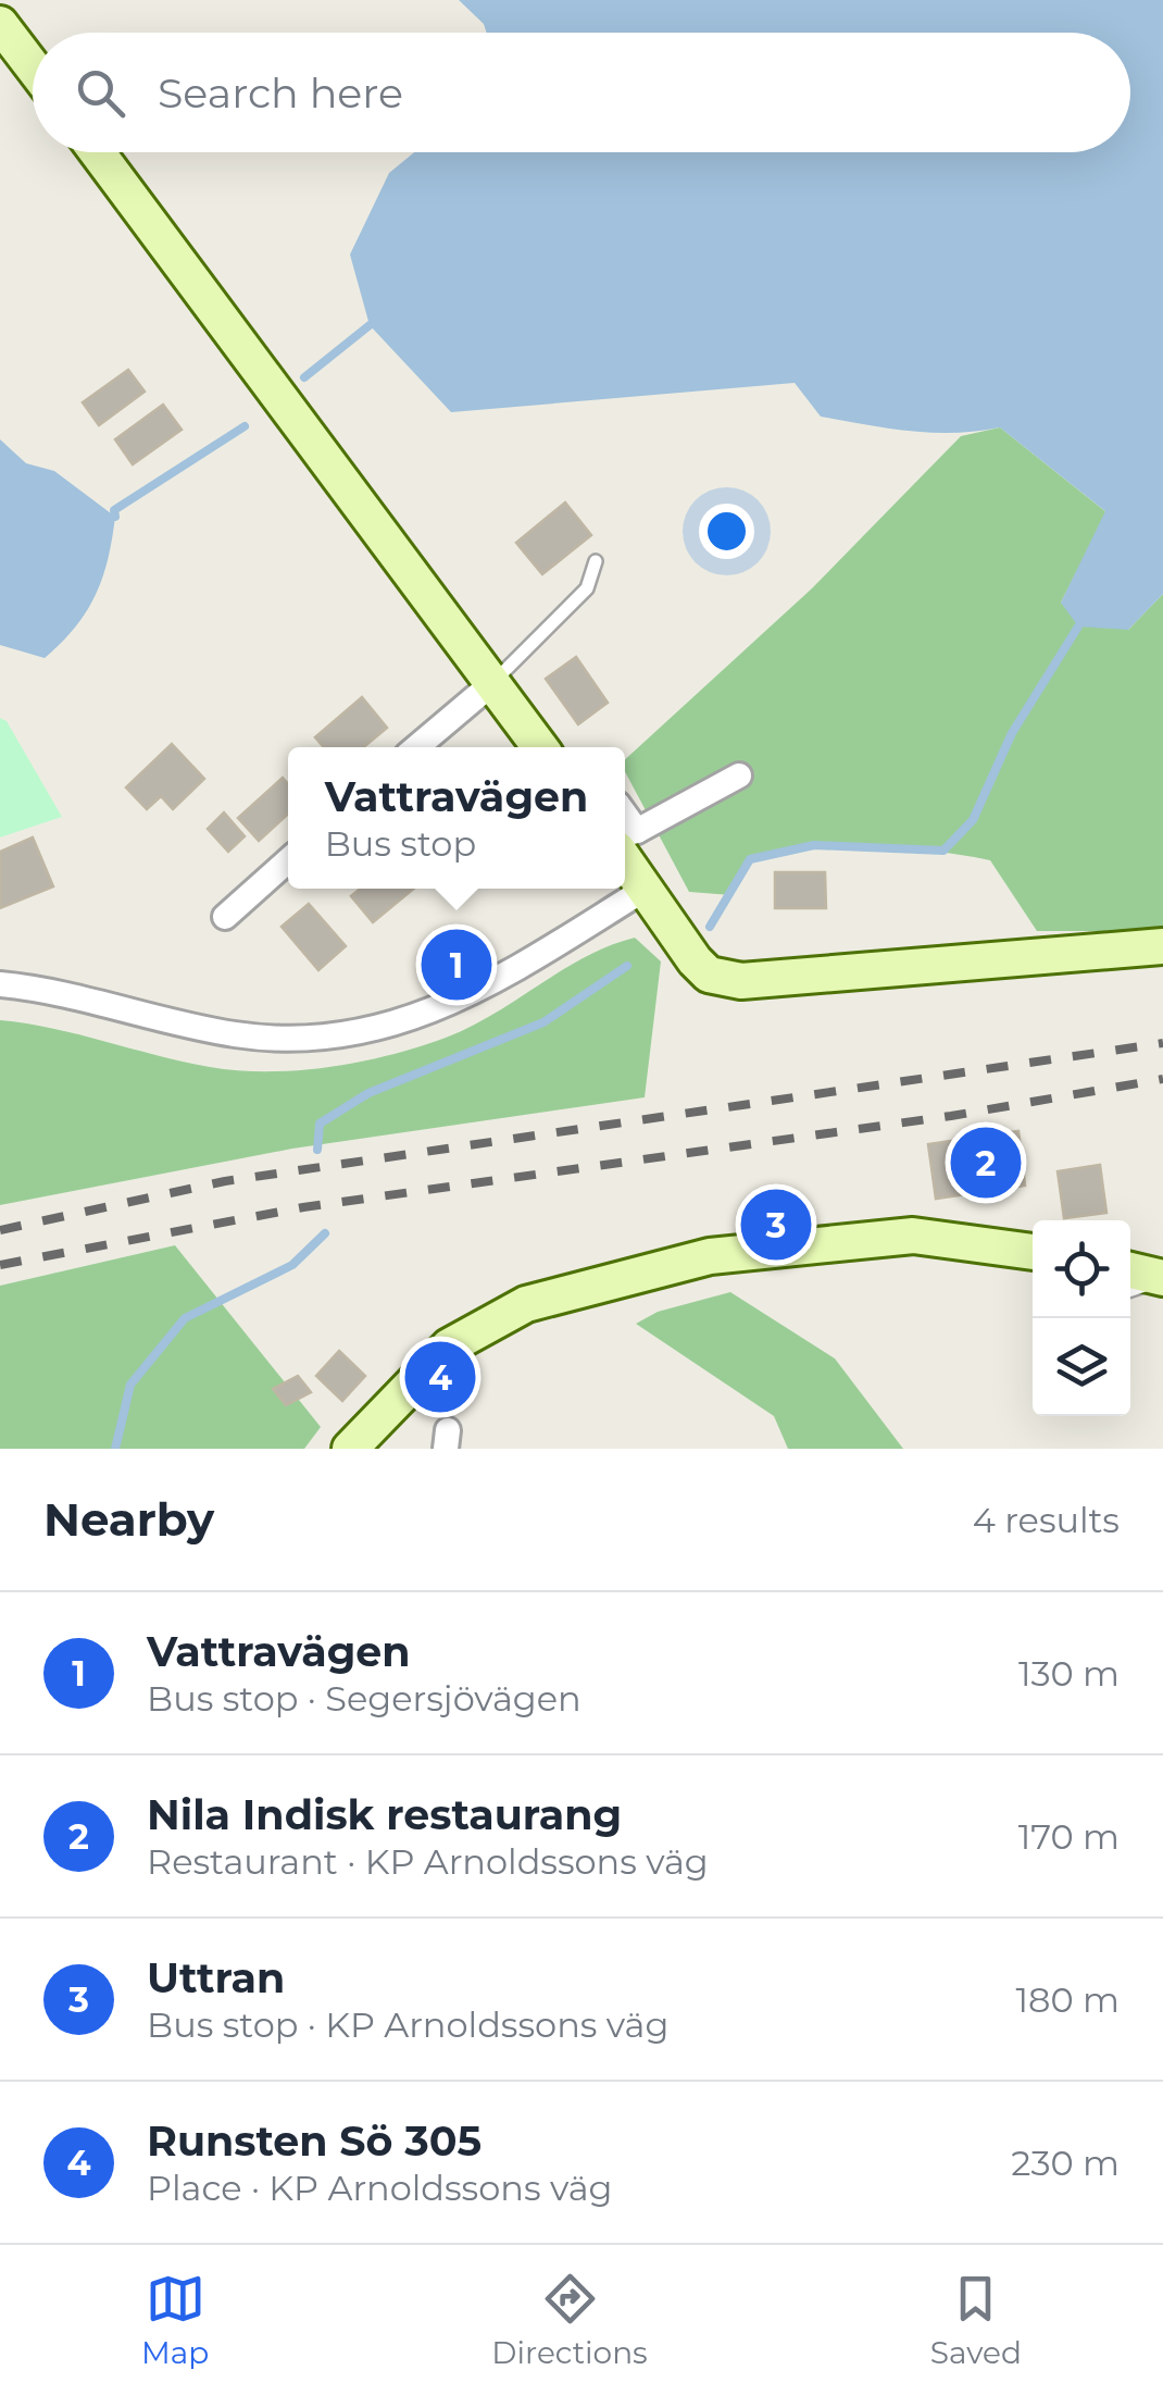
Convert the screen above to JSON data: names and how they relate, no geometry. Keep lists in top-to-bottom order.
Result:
{
  "page": {
    "search": "Search here",
    "popup": ["Vattravägen", "Bus stop"],
    "pins": [
      "1",
      "2",
      "3",
      "4"
    ],
    "heading": ["Nearby", "4 results"],
    "list": [
      {
        "mark": "1",
        "name": "Vattravägen",
        "note": "Bus stop · Segersjövägen",
        "value": "130 m"
      },
      {
        "mark": "2",
        "name": "Nila Indisk restaurang",
        "note": "Restaurant · KP Arnoldssons väg",
        "value": "170 m"
      },
      {
        "mark": "3",
        "name": "Uttran",
        "note": "Bus stop · KP Arnoldssons väg",
        "value": "180 m"
      },
      {
        "mark": "4",
        "name": "Runsten Sö 305",
        "note": "Place · KP Arnoldssons väg",
        "value": "230 m"
      }
    ],
    "nav": ["Map", "Directions", "Saved"]
  }
}
